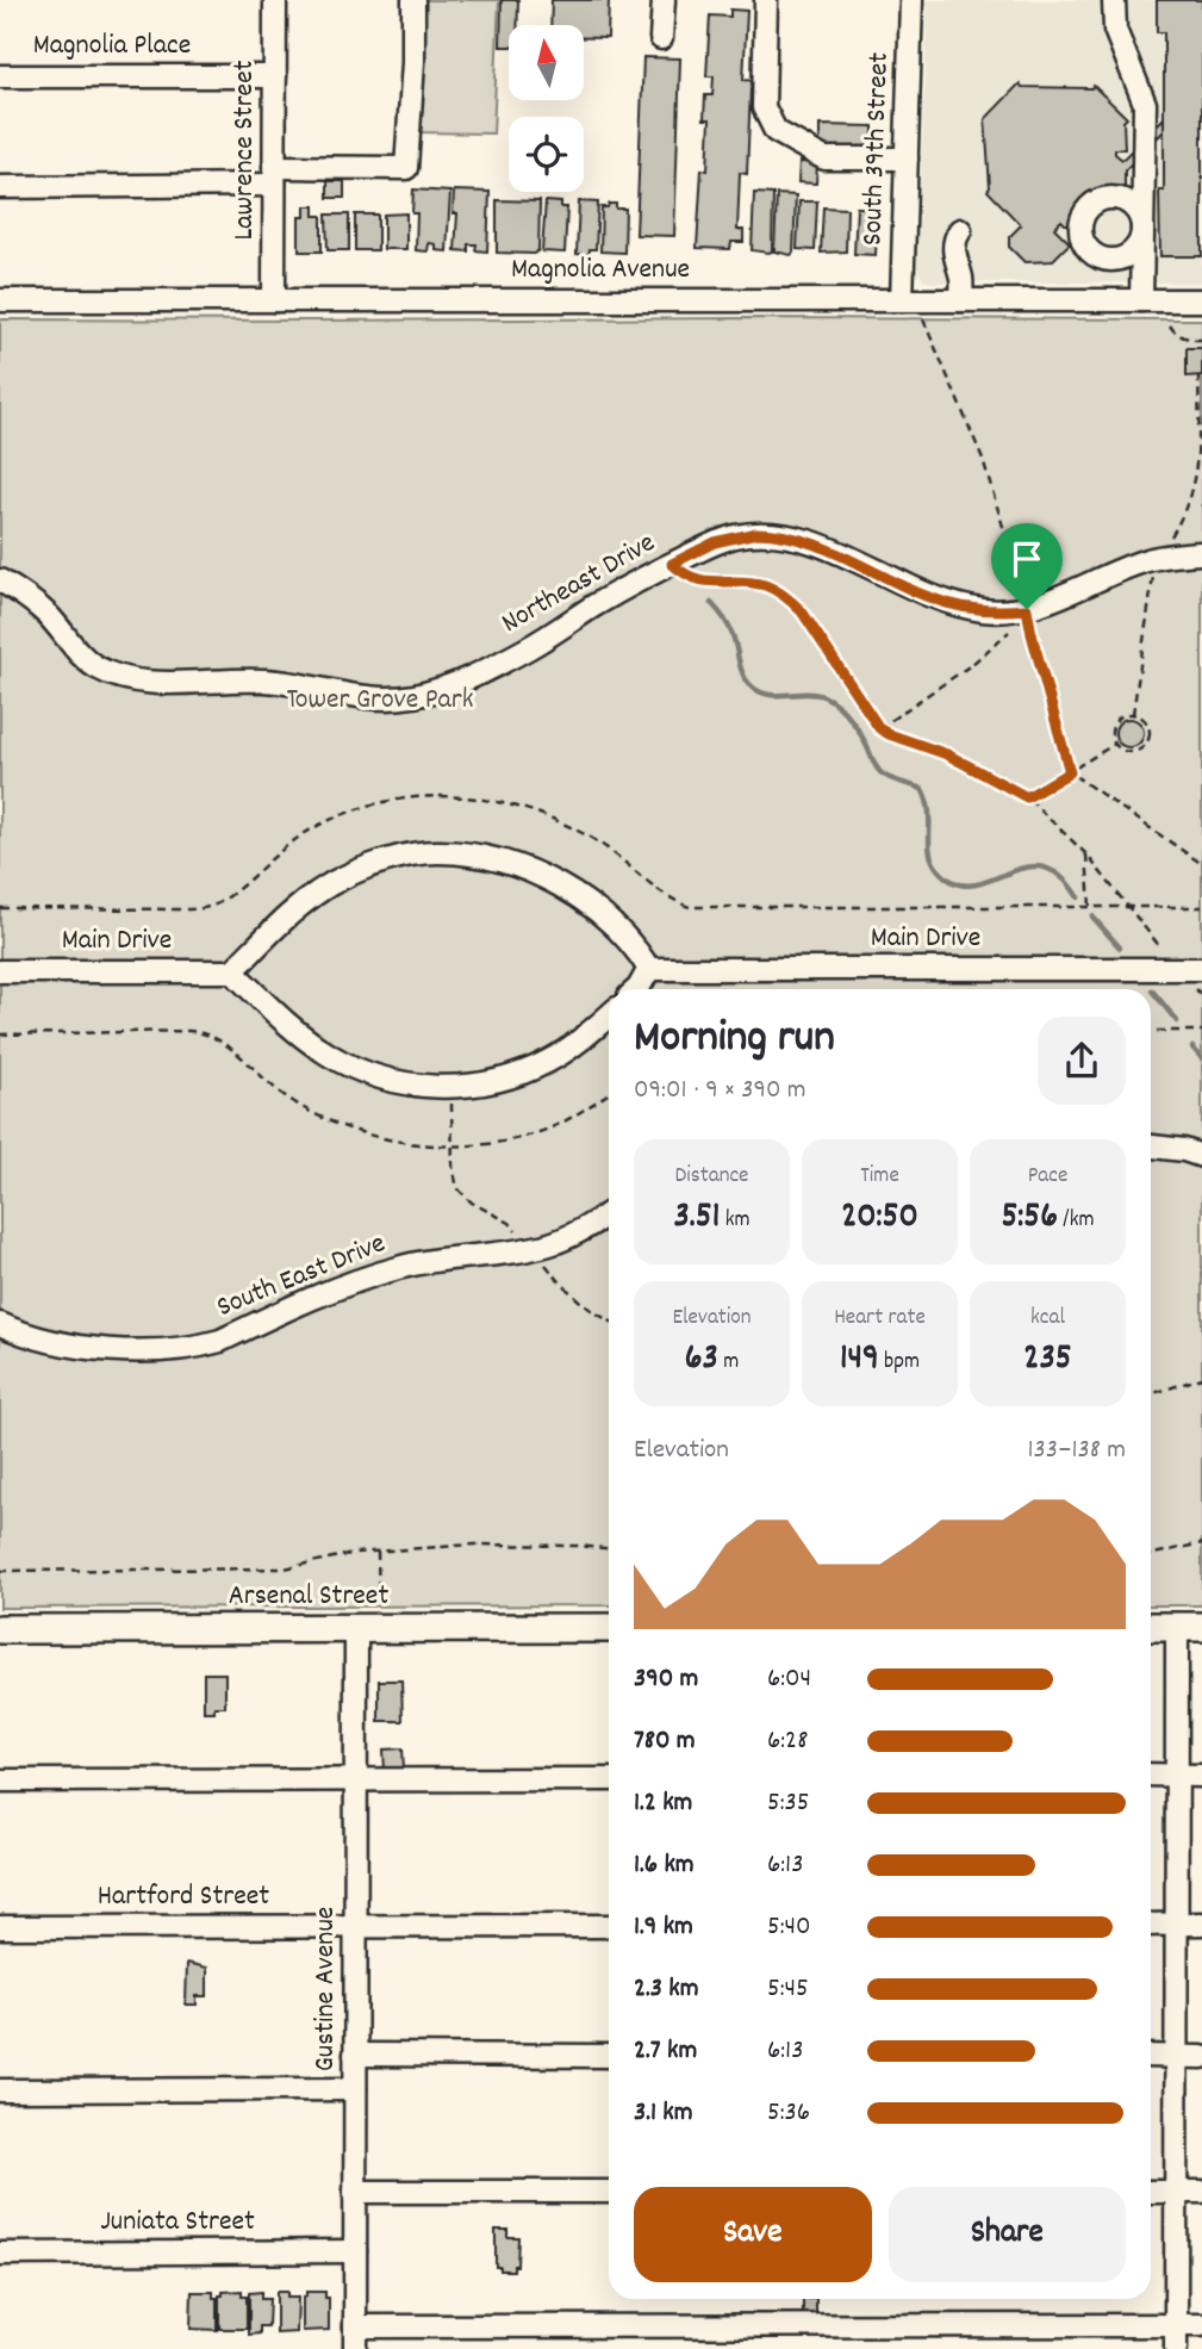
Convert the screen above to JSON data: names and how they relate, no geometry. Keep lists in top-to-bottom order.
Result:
{
  "streets": {
    "main road": ["Arsenal Street"],
    "street": [
      "Magnolia Place",
      "South 39th Street",
      "Lawrence Street",
      "Magnolia Avenue",
      "Northeast Drive",
      "Main Drive",
      "South East Drive",
      "Hartford Street",
      "Gustine Avenue",
      "Juniata Street"
    ]
  },
  "crossings": [
    ["Magnolia Place", "Lawrence Street"],
    ["South 39th Street", "Magnolia Avenue"],
    ["Lawrence Street", "Magnolia Avenue"],
    ["Arsenal Street", "Gustine Avenue"],
    ["Hartford Street", "Gustine Avenue"],
    ["Gustine Avenue", "Juniata Street"]
  ],
  "parks": ["Tower Grove Park"],
  "north": "top",
  "page": {
    "heading": ["Morning run", "09:01 · 9 × 390 m"],
    "stats": [
      ["Distance", "3.51 km"],
      ["Time", "20:50"],
      ["Pace", "5:56 /km"],
      ["Elevation", "63 m"],
      ["Heart rate", "149 bpm"],
      ["kcal", "235"]
    ],
    "chart": ["Elevation", "133–138 m"],
    "list": [
      {
        "name": "390 m",
        "note": "6:04"
      },
      {
        "name": "780 m",
        "note": "6:28"
      },
      {
        "name": "1.2 km",
        "note": "5:35"
      },
      {
        "name": "1.6 km",
        "note": "6:13"
      },
      {
        "name": "1.9 km",
        "note": "5:40"
      },
      {
        "name": "2.3 km",
        "note": "5:45"
      },
      {
        "name": "2.7 km",
        "note": "6:13"
      },
      {
        "name": "3.1 km",
        "note": "5:36"
      }
    ],
    "buttons": ["Save", "Share"]
  }
}
